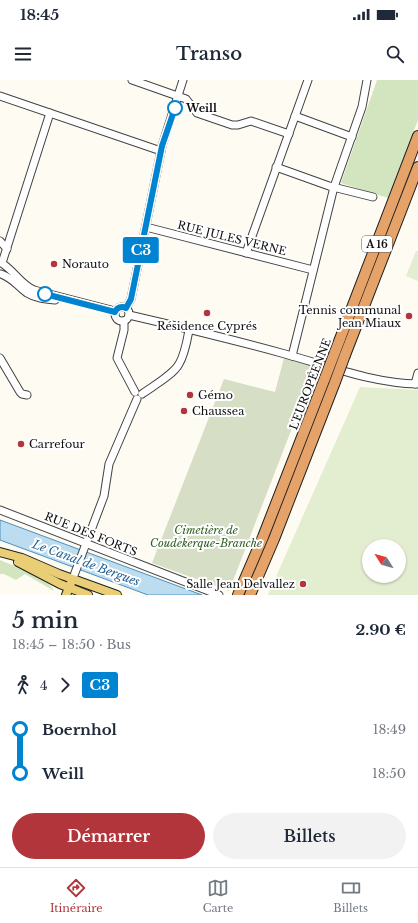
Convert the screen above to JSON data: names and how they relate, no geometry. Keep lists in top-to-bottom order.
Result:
{
  "streets": {
    "highway": ["A 16", "L'EUROPÉENNE"],
    "street": ["RUE JULES VERNE", "RUE DES FORTS"]
  },
  "water": ["Le Canal de Bergues"],
  "parks": ["Cimetière de Coudekerque-Branche"],
  "places": [
    "Weill",
    "Norauto",
    "Résidence Cyprés",
    "Tennis communal Jean Miaux",
    "Gémo",
    "Chaussea",
    "Carrefour",
    "Salle Jean Delvallez"
  ],
  "lines": ["bus line C3"],
  "north": "top left",
  "page": {
    "status": "18:45",
    "header": "Transo",
    "on_map": "C3",
    "heading": ["5 min", "18:45 – 18:50 · Bus", "2.90 €"],
    "legs": ["4", "C3"],
    "list": [
      {
        "name": "Boernhol",
        "value": "18:49"
      },
      {
        "name": "Weill",
        "value": "18:50"
      }
    ],
    "buttons": ["Démarrer", "Billets"],
    "tabs": ["Itinéraire", "Carte", "Billets"]
  }
}
